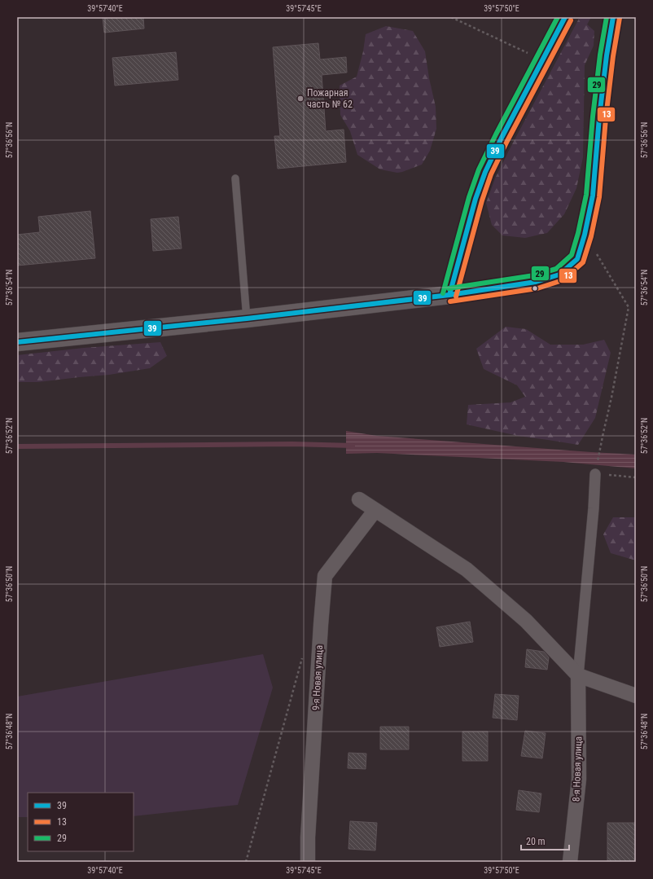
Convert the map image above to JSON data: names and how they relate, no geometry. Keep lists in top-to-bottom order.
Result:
{
  "streets": {
    "street": ["9-я Новая улица", "8-я Новая улица"]
  },
  "places": ["Пожарная часть № 62"],
  "lines": ["transit line 39", "transit line 29", "transit line 13"],
  "legend": ["39", "13", "29"],
  "scale_bar": "20 m",
  "coordinates": [
    "39°57'40\"E",
    "39°57'45\"E",
    "39°57'50\"E",
    "57°36'56\"N",
    "57°36'54\"N",
    "57°36'52\"N",
    "57°36'50\"N",
    "57°36'48\"N"
  ]
}
